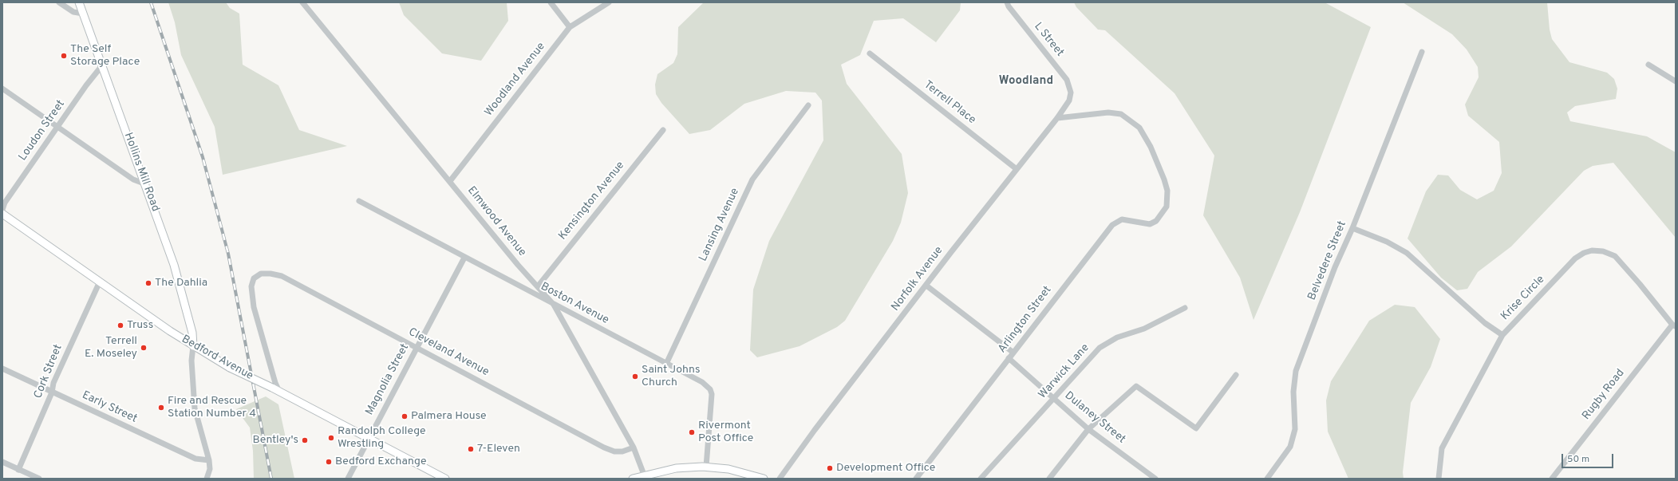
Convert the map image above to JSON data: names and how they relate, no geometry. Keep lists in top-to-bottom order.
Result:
{
  "streets": {
    "street": [
      "L Street",
      "Woodland Avenue",
      "Terrell Place",
      "Loudon Street",
      "Hollins Mill Road",
      "Kensington Avenue",
      "Elmwood Avenue",
      "Lansing Avenue",
      "Belvedere Street",
      "Norfolk Avenue",
      "Krise Circle",
      "Boston Avenue",
      "Arlington Street",
      "Cleveland Avenue",
      "Bedford Avenue",
      "Cork Street",
      "Warwick Lane",
      "Magnolia Street",
      "Rugby Road",
      "Early Street",
      "Dulaney Street"
    ]
  },
  "crossings": [
    ["L Street", "Norfolk Avenue"],
    ["Woodland Avenue", "Elmwood Avenue"],
    ["Terrell Place", "Norfolk Avenue"],
    ["Loudon Street", "Hollins Mill Road"],
    ["Hollins Mill Road", "Bedford Avenue"],
    ["Kensington Avenue", "Elmwood Avenue"],
    ["Elmwood Avenue", "Boston Avenue"],
    ["Elmwood Avenue", "Cleveland Avenue"],
    ["Lansing Avenue", "Boston Avenue"],
    ["Norfolk Avenue", "Arlington Street"],
    ["Krise Circle", "Rugby Road"],
    ["Boston Avenue", "Magnolia Street"],
    ["Arlington Street", "Dulaney Street"],
    ["Cleveland Avenue", "Bedford Avenue"],
    ["Cleveland Avenue", "Magnolia Street"],
    ["Bedford Avenue", "Cork Street"],
    ["Bedford Avenue", "Magnolia Street"],
    ["Cork Street", "Early Street"],
    ["Warwick Lane", "Dulaney Street"]
  ],
  "districts": ["Woodland"],
  "places": [
    "The Self Storage Place",
    "The Dahlia",
    "Truss",
    "Terrell E. Moseley",
    "Saint Johns Church",
    "Fire and Rescue Station Number 4",
    "Palmera House",
    "Rivermont Post Office",
    "Randolph College Wrestling",
    "Bentley's",
    "7-Eleven",
    "Bedford Exchange",
    "Development Office"
  ],
  "scale_bar": "50 m"
}
